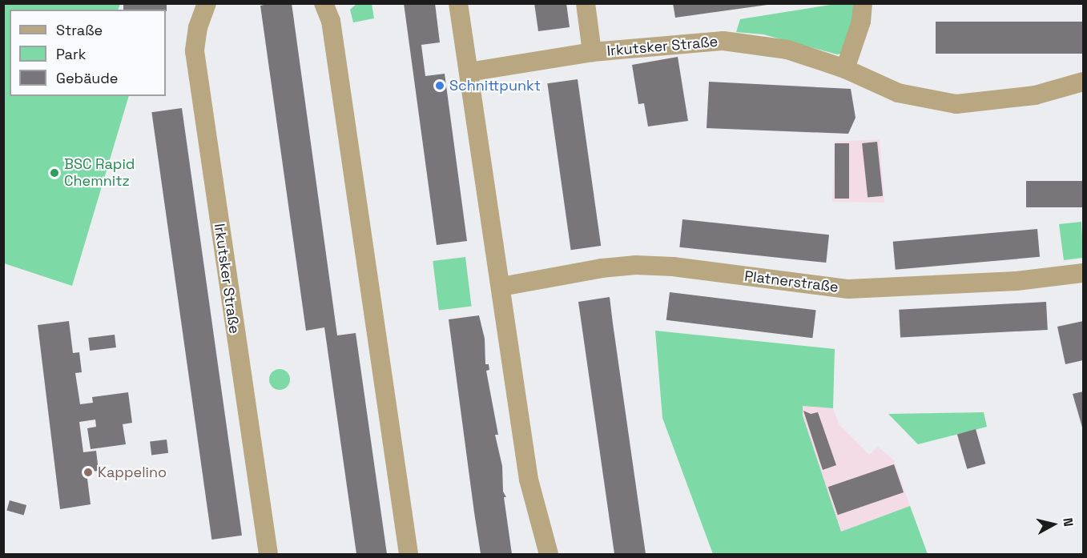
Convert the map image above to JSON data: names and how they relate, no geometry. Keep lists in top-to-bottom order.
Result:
{
  "streets": {
    "street": ["Irkutsker Straße", "Platnerstraße"]
  },
  "places": ["Schnittpunkt", "BSC Rapid Chemnitz", "Kappelino"],
  "legend": ["Straße", "Park", "Gebäude"],
  "north": "right"
}
